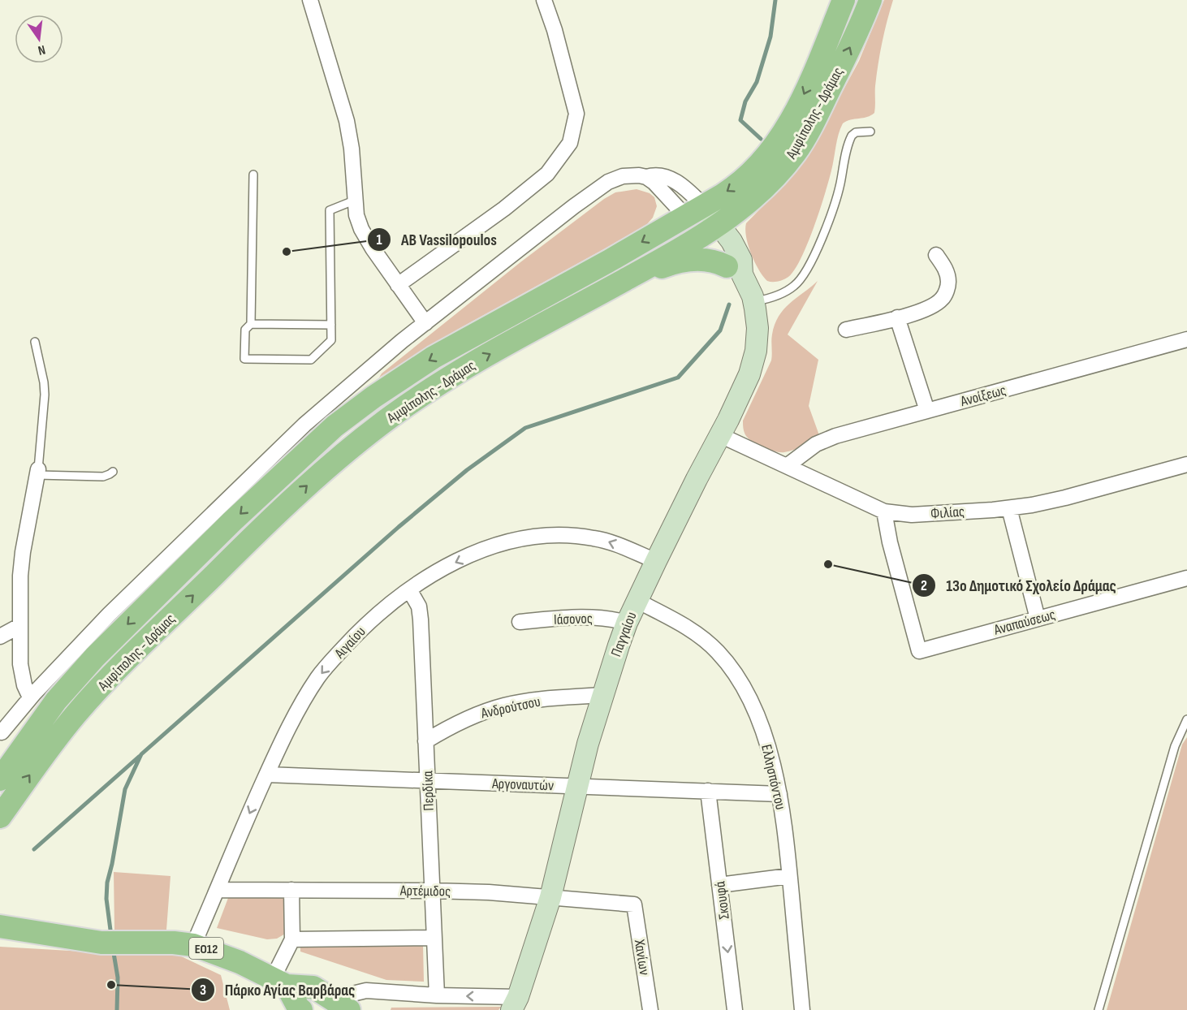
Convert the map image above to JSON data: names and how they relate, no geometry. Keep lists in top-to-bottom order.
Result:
{
  "streets": {
    "main road": ["Αμφίπολης - Δράμας", "Παγγαίου", "ΕΟ12"],
    "street": [
      "Ανοίξεως",
      "Φιλίας",
      "Ιάσονος",
      "Αναπαύσεως",
      "Αιγαίου",
      "Ανδρούτσου",
      "Ελλησπόντου",
      "Αργοναυτών",
      "Περδίκα",
      "Αρτέμιδος",
      "Σκουφά",
      "Χανίων"
    ]
  },
  "crossings": [
    ["Ανοίξεως", "Φιλίας"],
    ["Φιλίας", "Αναπαύσεως"],
    ["Φιλίας", "Παγγαίου"],
    ["Ιάσονος", "Παγγαίου"],
    ["Παγγαίου", "Αιγαίου"],
    ["Παγγαίου", "Ανδρούτσου"],
    ["Παγγαίου", "Ελλησπόντου"],
    ["Παγγαίου", "Αργοναυτών"],
    ["Παγγαίου", "Αρτέμιδος"],
    ["Αιγαίου", "Αργοναυτών"],
    ["Αιγαίου", "Περδίκα"],
    ["Αιγαίου", "Αρτέμιδος"],
    ["Αιγαίου", "ΕΟ12"],
    ["Ανδρούτσου", "Περδίκα"],
    ["Ελλησπόντου", "Αργοναυτών"],
    ["Αργοναυτών", "Περδίκα"],
    ["Αργοναυτών", "Σκουφά"],
    ["Περδίκα", "Αρτέμιδος"],
    ["Αρτέμιδος", "Χανίων"]
  ],
  "one_way": ["Αιγαίου", "Σκουφά"],
  "places": ["AB Vassilopoulos", "13ο Δημοτικό Σχολείο Δράμας", "Πάρκο Αγίας Βαρβάρας"],
  "north": "bottom"
}
